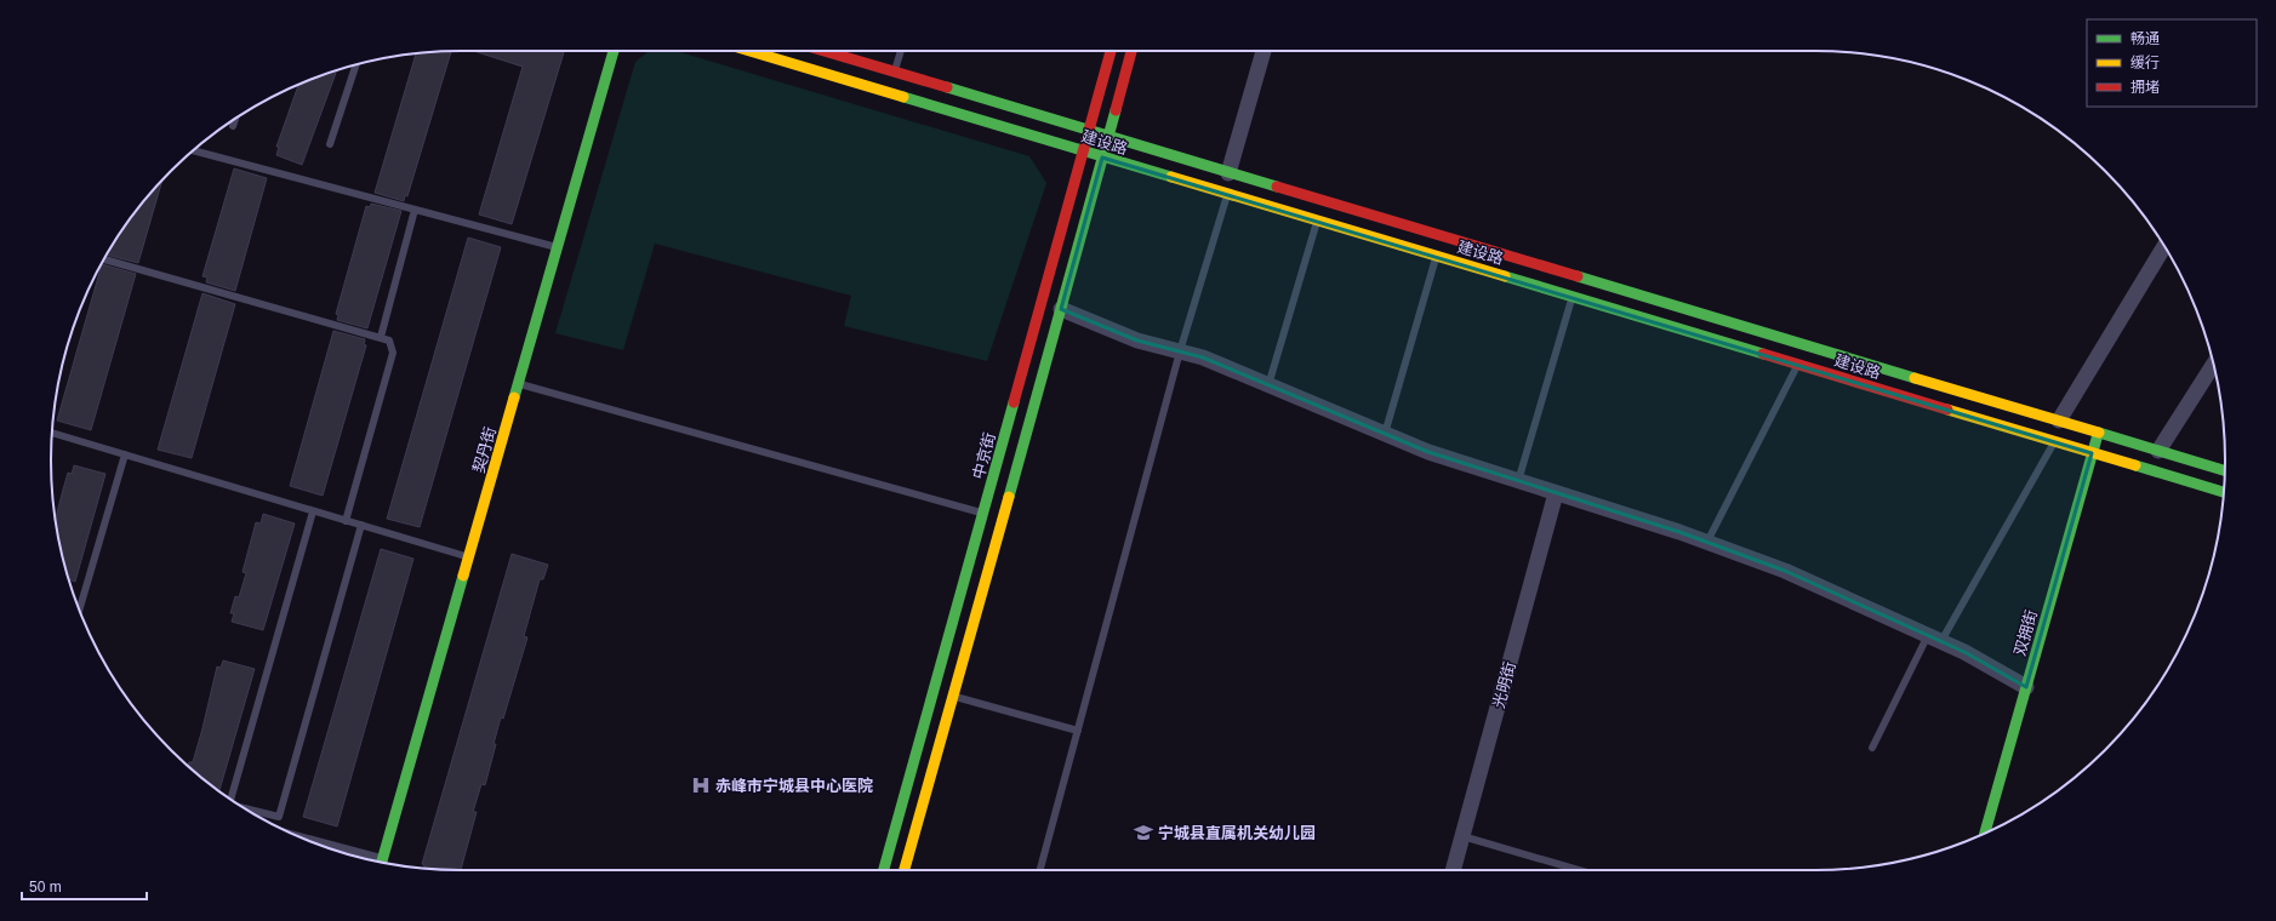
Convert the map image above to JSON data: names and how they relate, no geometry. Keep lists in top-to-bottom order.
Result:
{
  "streets": {
    "main road": [
      "建设路",
      "契丹街",
      "中京街",
      "双拥街"
    ],
    "street": ["光明街"]
  },
  "crossings": [
    ["建设路", "中京街"],
    ["建设路", "双拥街"]
  ],
  "places": {
    "hospital": ["赤峰市宁城县中心医院"],
    "school or university": ["宁城县直属机关幼儿园"]
  },
  "legend": ["畅通", "缓行", "拥堵"],
  "scale_bar": "50 m"
}
